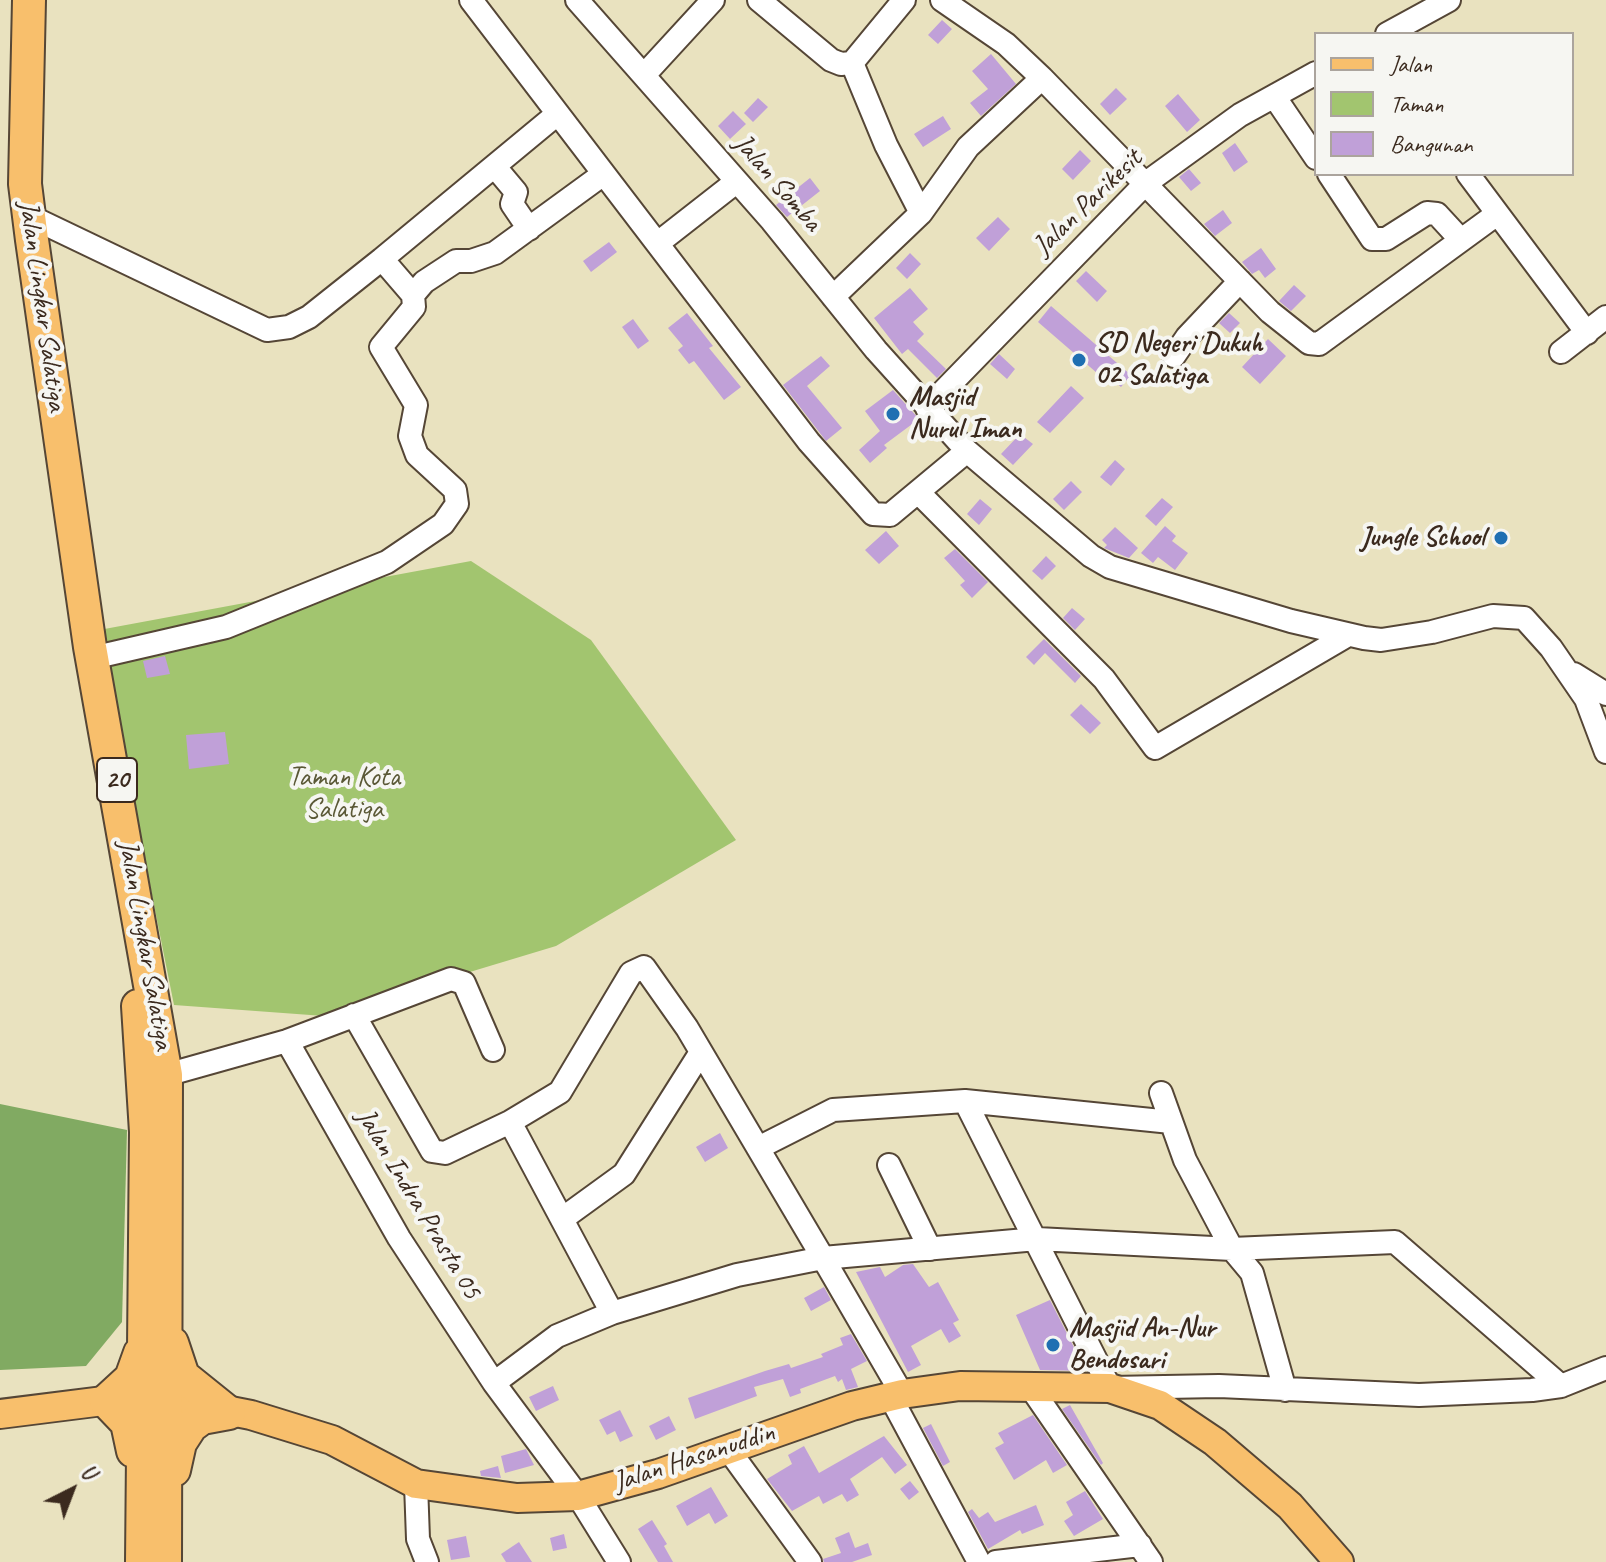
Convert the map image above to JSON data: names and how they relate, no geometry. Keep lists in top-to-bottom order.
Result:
{
  "streets": {
    "highway": ["Jalan Lingkar Salatiga", "20"],
    "main road": ["Jalan Hasanuddin"],
    "street": ["Jalan Somba", "Jalan Parikesit", "Jalan Indra Prasta 05"]
  },
  "crossings": [
    ["Jalan Somba", "Jalan Parikesit"],
    ["Jalan Lingkar Salatiga", "Jalan Hasanuddin"],
    ["Jalan Indra Prasta 05", "Jalan Hasanuddin"]
  ],
  "parks": ["Taman Kota Salatiga"],
  "places": [
    "SD Negeri Dukuh 02 Salatiga",
    "Masjid Nurul Iman",
    "Jungle School",
    "Masjid An-Nur Bendosari"
  ],
  "legend": ["Jalan", "Taman", "Bangunan"],
  "north": "top right"
}
